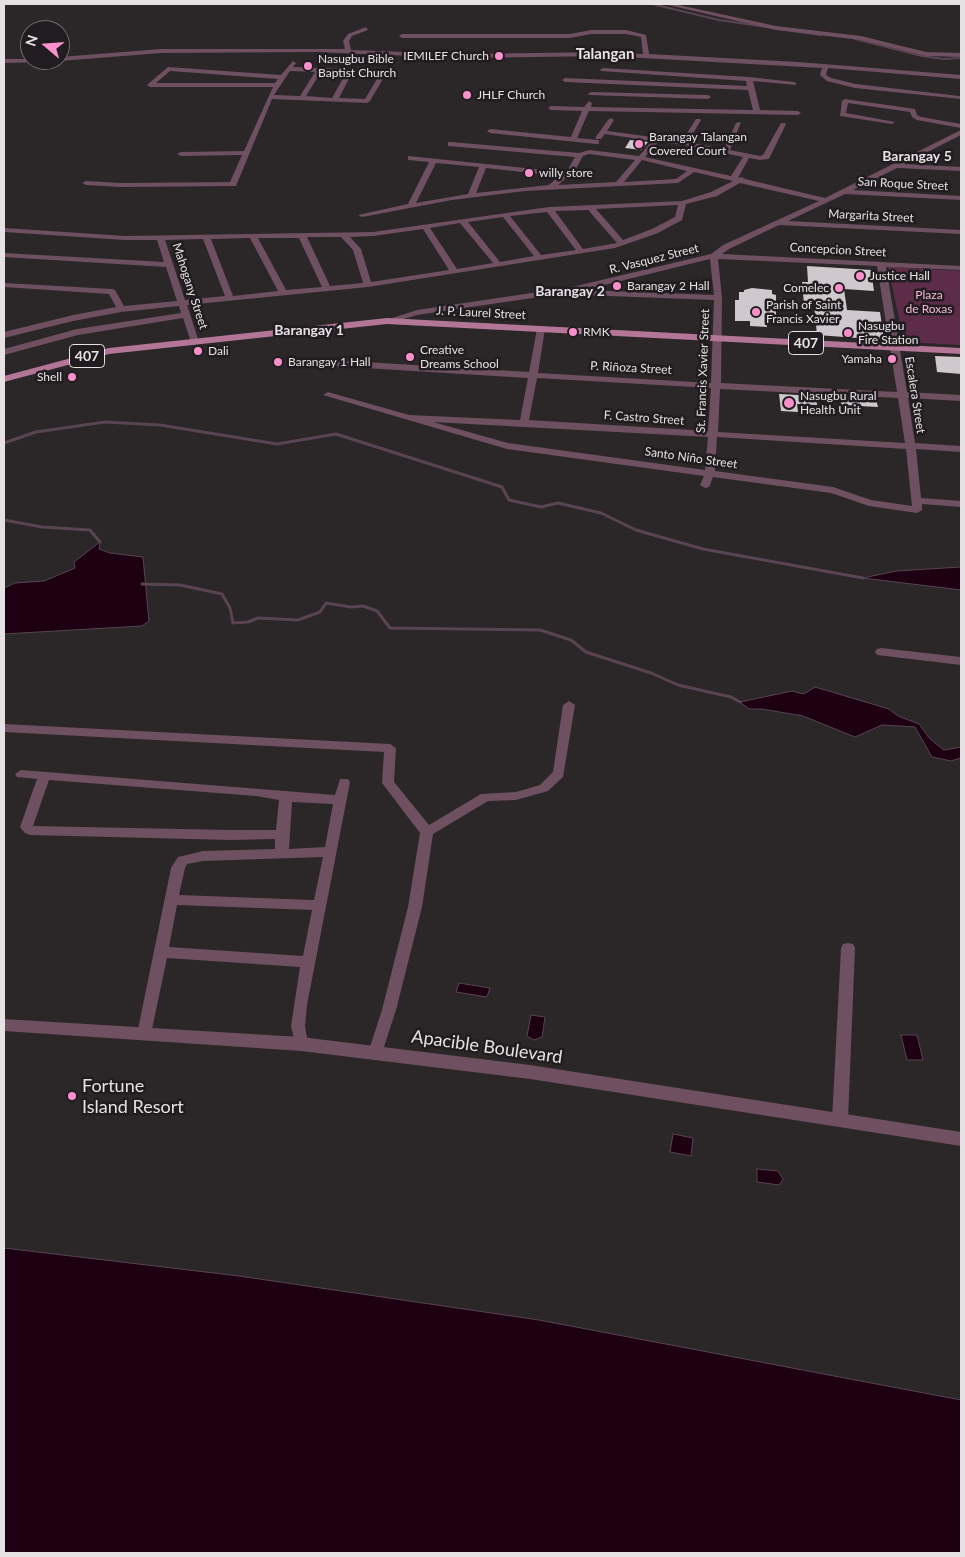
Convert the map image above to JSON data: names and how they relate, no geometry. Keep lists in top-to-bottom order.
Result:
{
  "streets": {
    "main road": ["J. P. Laurel Street", "407"],
    "street": [
      "San Roque Street",
      "Margarita Street",
      "Concepcion Street",
      "R. Vasquez Street",
      "Mahogany Street",
      "P. Riñoza Street",
      "St. Francis Xavier Street",
      "Escalera Street",
      "F. Castro Street",
      "Santo Niño Street",
      "Apacible Boulevard"
    ]
  },
  "crossings": [
    ["San Roque Street", "R. Vasquez Street"],
    ["Margarita Street", "R. Vasquez Street"],
    ["Concepcion Street", "R. Vasquez Street"],
    ["Concepcion Street", "St. Francis Xavier Street"],
    ["Concepcion Street", "Escalera Street"],
    ["R. Vasquez Street", "J. P. Laurel Street"],
    ["R. Vasquez Street", "St. Francis Xavier Street"],
    ["Mahogany Street", "J. P. Laurel Street"],
    ["J. P. Laurel Street", "St. Francis Xavier Street"],
    ["J. P. Laurel Street", "Escalera Street"],
    ["P. Riñoza Street", "St. Francis Xavier Street"],
    ["P. Riñoza Street", "Escalera Street"],
    ["St. Francis Xavier Street", "F. Castro Street"],
    ["St. Francis Xavier Street", "Santo Niño Street"],
    ["Escalera Street", "F. Castro Street"],
    ["Escalera Street", "Santo Niño Street"],
    ["F. Castro Street", "Santo Niño Street"]
  ],
  "districts": [
    "Talangan",
    "Barangay 5",
    "Barangay 2",
    "Barangay 1"
  ],
  "parks": ["Plaza de Roxas"],
  "places": [
    "IEMILEF Church",
    "Nasugbu Bible Baptist Church",
    "JHLF Church",
    "Barangay Talangan Covered Court",
    "willy store",
    "Justice Hall",
    "Barangay 2 Hall",
    "Comelec",
    "Parish of Saint Francis Xavier",
    "RMK",
    "Nasugbu Fire Station",
    "Dali",
    "Creative Dreams School",
    "Yamaha",
    "Barangay 1 Hall",
    "Shell",
    "Nasugbu Rural Health Unit",
    "Fortune Island Resort"
  ],
  "north": "left"
}
